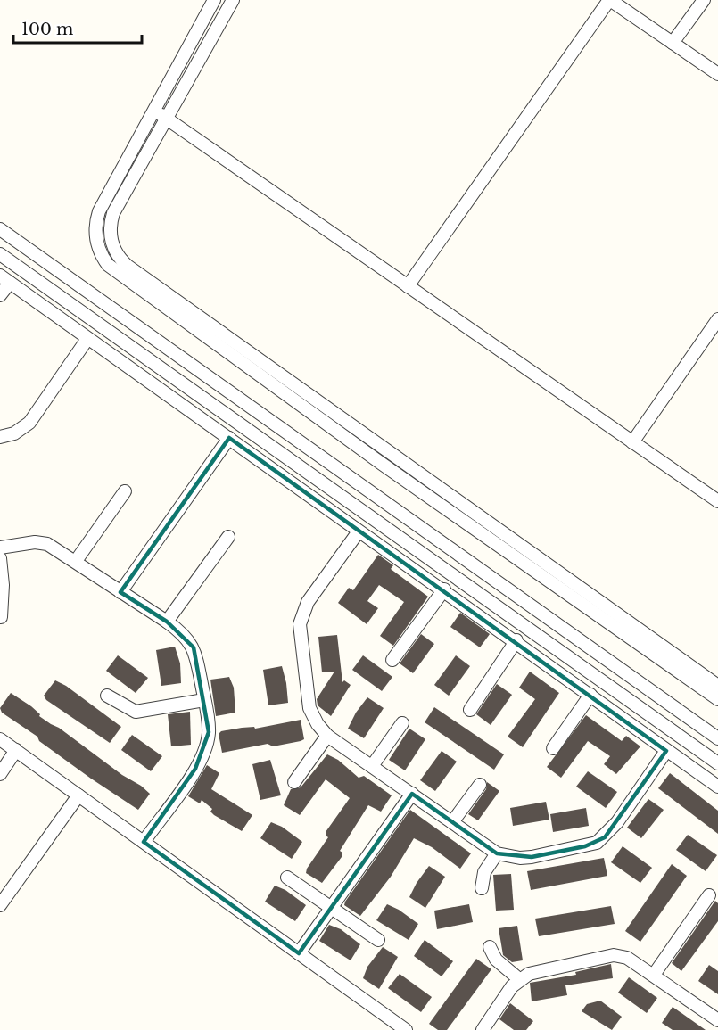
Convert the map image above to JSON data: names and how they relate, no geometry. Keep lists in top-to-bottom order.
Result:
{
  "scale_bar": "100 m"
}
